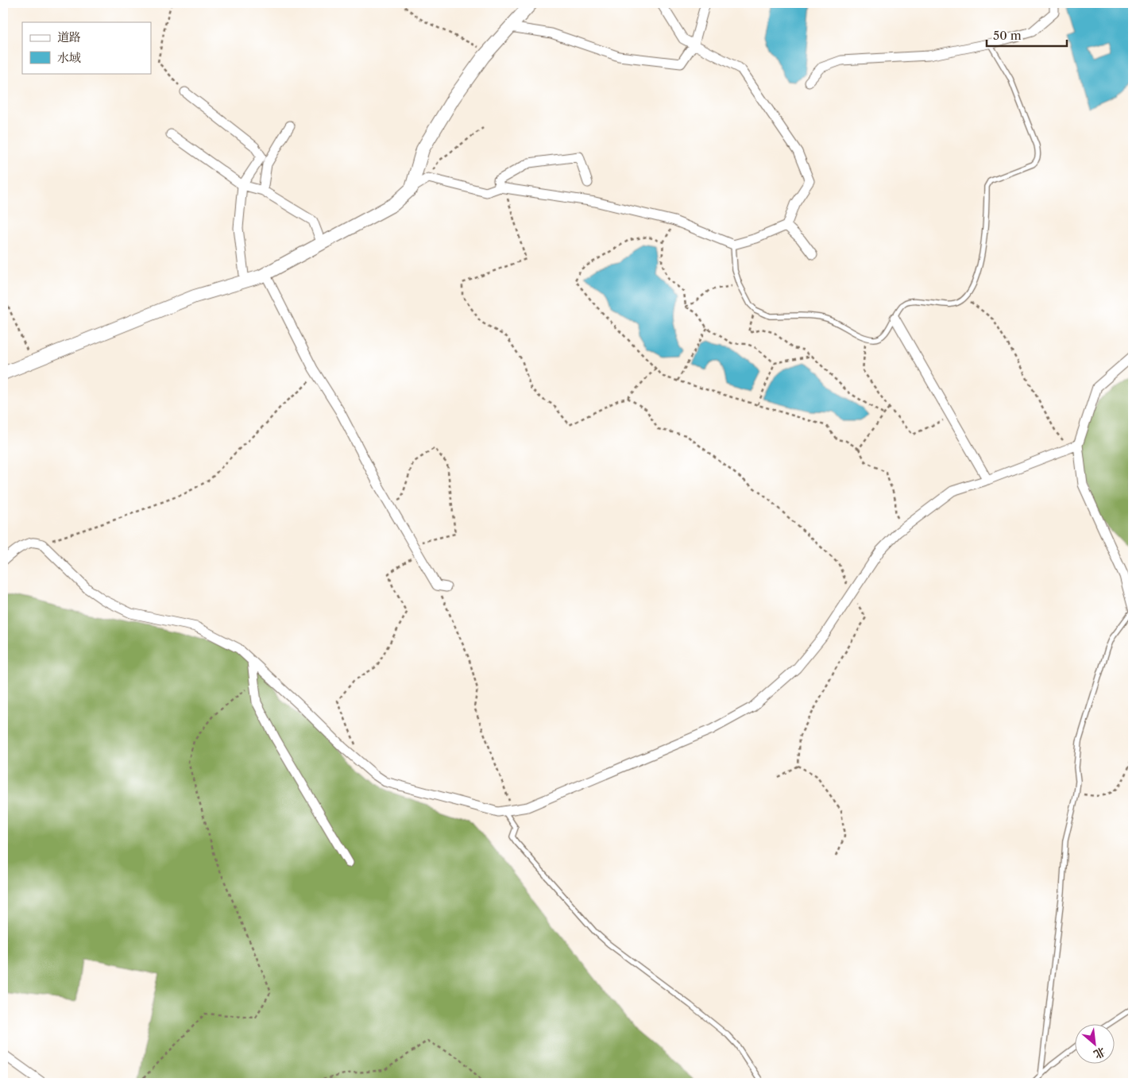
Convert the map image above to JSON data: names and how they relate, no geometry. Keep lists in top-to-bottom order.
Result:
{
  "legend": ["道路", "水域"],
  "scale_bar": "50 m",
  "north": "bottom right"
}
